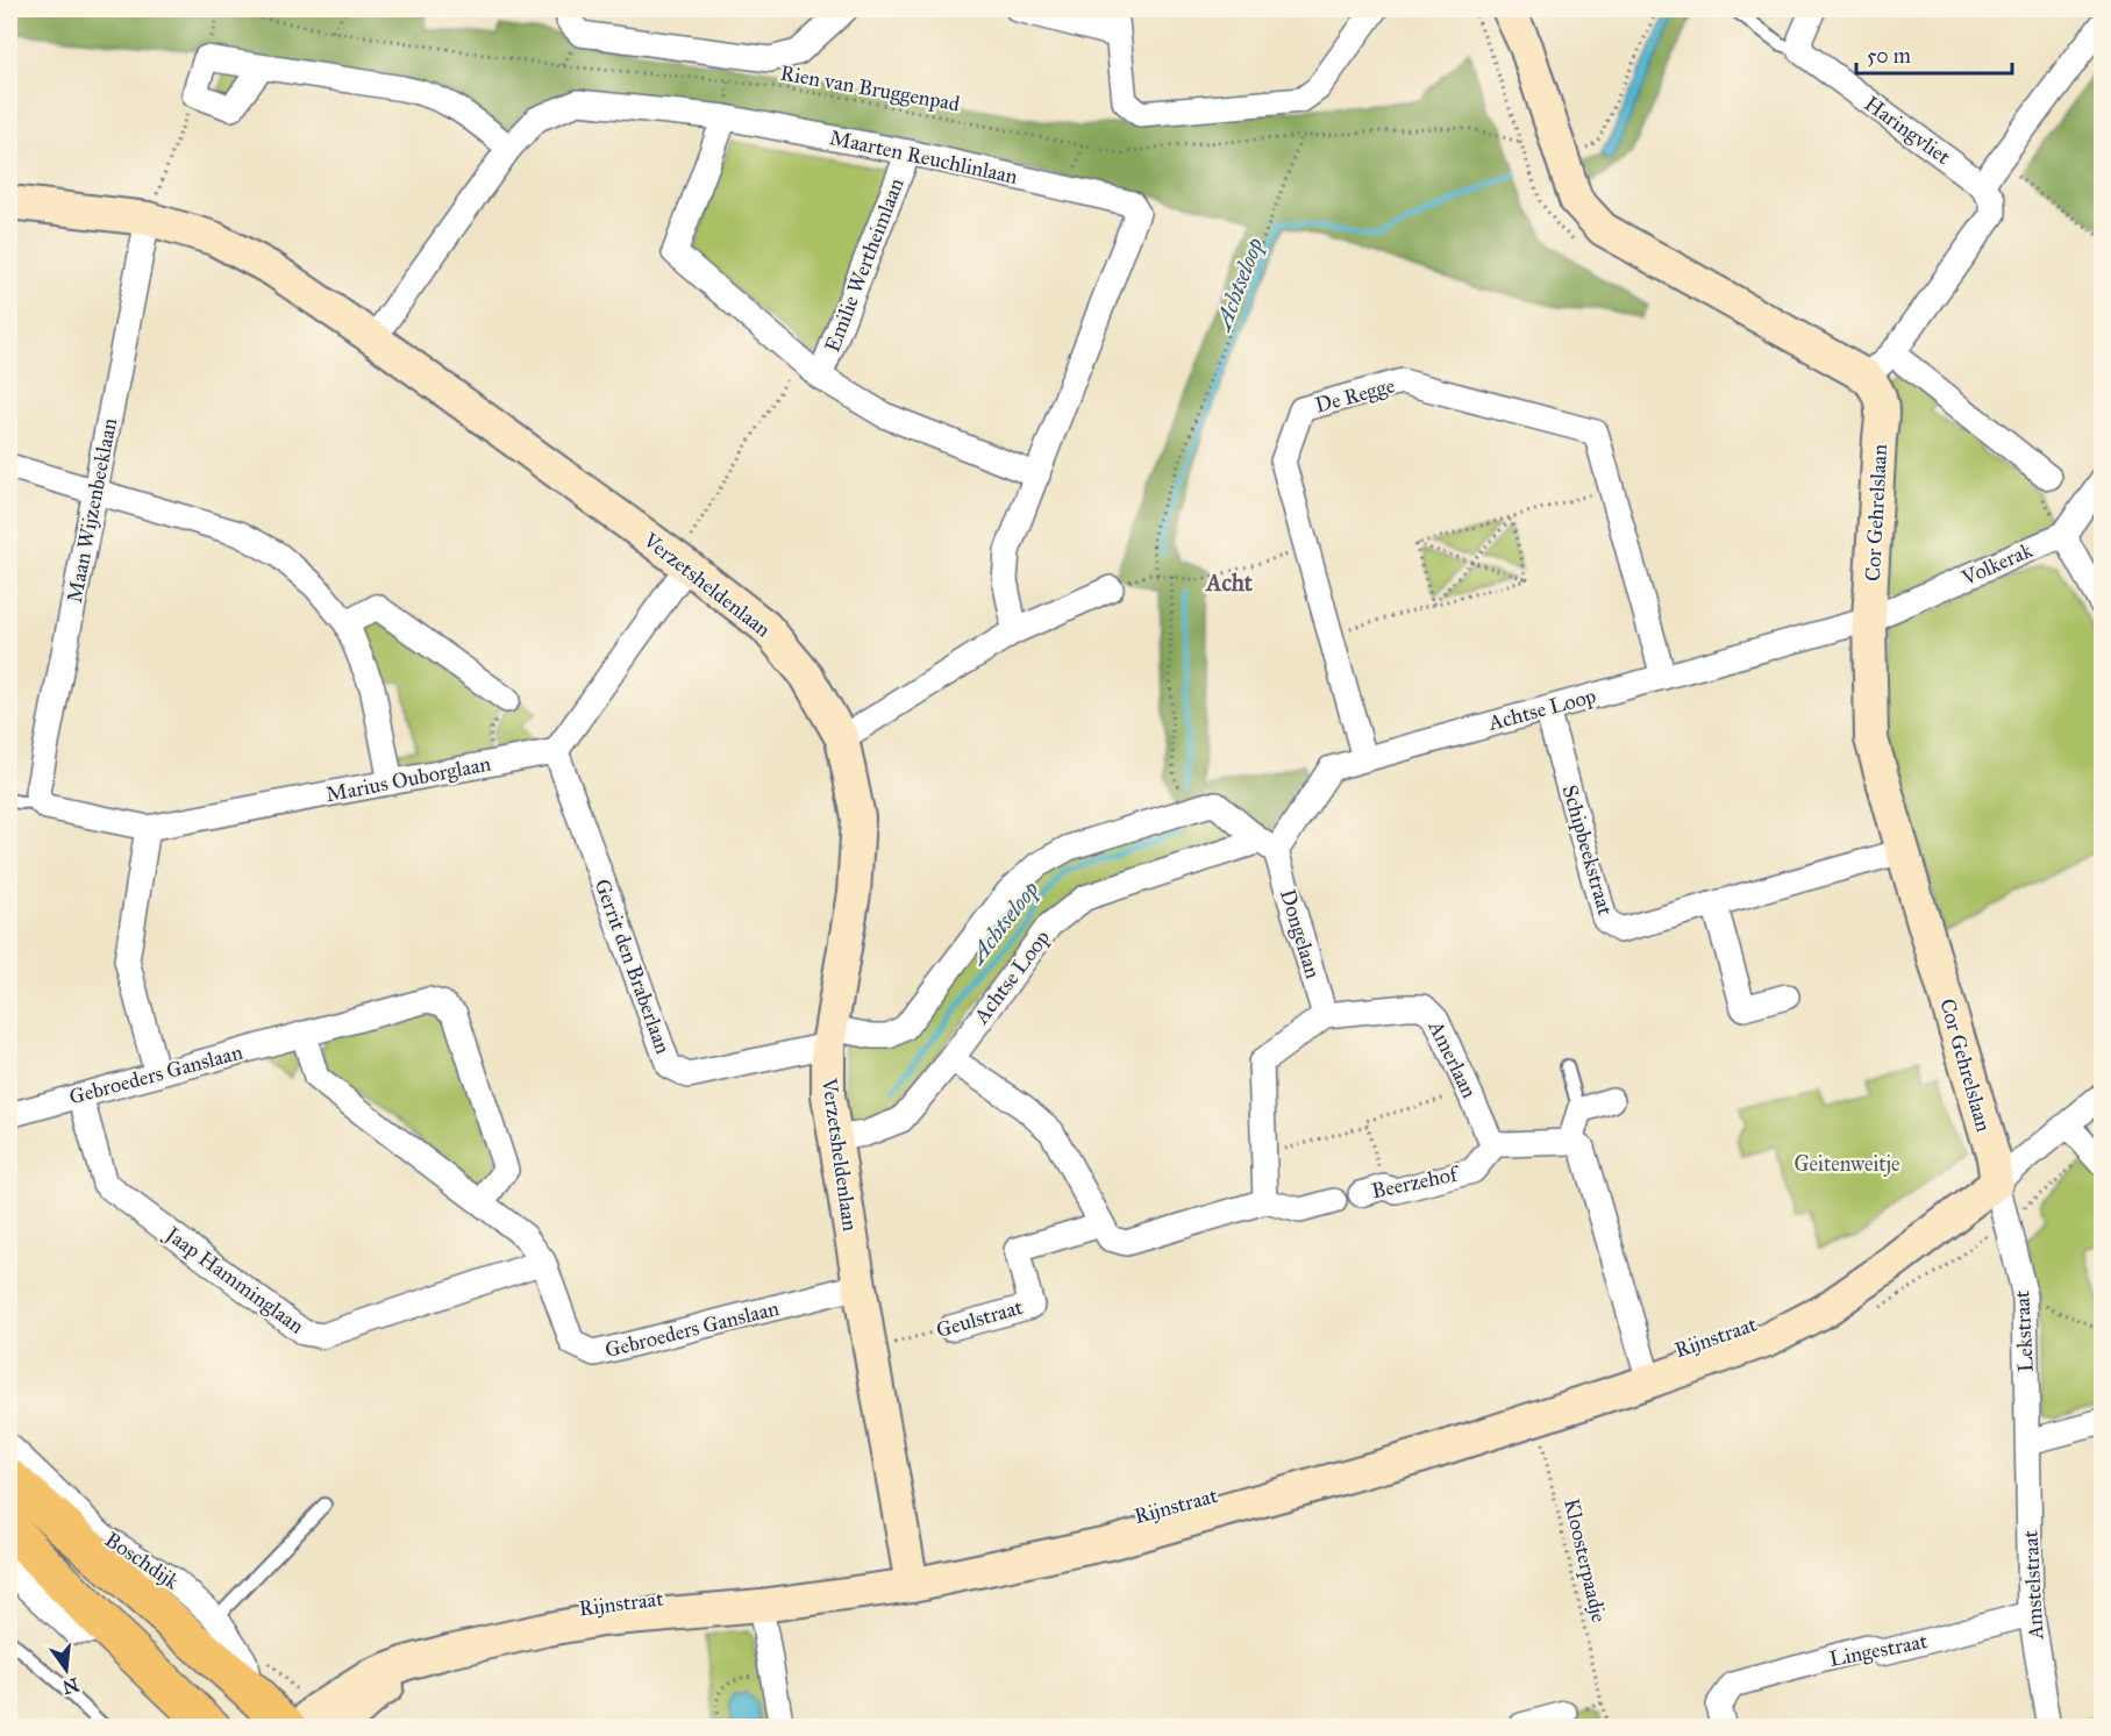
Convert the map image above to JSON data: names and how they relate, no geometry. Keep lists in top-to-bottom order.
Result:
{
  "streets": {
    "main road": ["Boschdijk"],
    "street": [
      "Haringvliet",
      "Maarten Reuchlinlaan",
      "Emilie Wertheimlaan",
      "De Regge",
      "Maan Wijzenbeeklaan",
      "Cor Gehrelslaan",
      "Volkerak",
      "Verzetsheldenlaan",
      "Achtse Loop",
      "Marius Ouborglaan",
      "Schipbeekstraat",
      "Dongelaan",
      "Gerrit den Braberlaan",
      "Amerlaan",
      "Gebroeders Ganslaan",
      "Beerzehof",
      "Jaap Hamminglaan",
      "Geulstraat",
      "Lekstraat",
      "Rijnstraat",
      "Amstelstraat",
      "Lingestraat"
    ],
    "path": ["Rien van Bruggenpad", "Kloosterpaadje"]
  },
  "crossings": [
    ["Maarten Reuchlinlaan", "Emilie Wertheimlaan"],
    ["Maarten Reuchlinlaan", "Verzetsheldenlaan"],
    ["De Regge", "Achtse Loop"],
    ["Maan Wijzenbeeklaan", "Verzetsheldenlaan"],
    ["Maan Wijzenbeeklaan", "Marius Ouborglaan"],
    ["Cor Gehrelslaan", "Volkerak"],
    ["Cor Gehrelslaan", "Achtse Loop"],
    ["Cor Gehrelslaan", "Schipbeekstraat"],
    ["Cor Gehrelslaan", "Lekstraat"],
    ["Cor Gehrelslaan", "Rijnstraat"],
    ["Volkerak", "Achtse Loop"],
    ["Verzetsheldenlaan", "Achtse Loop"],
    ["Verzetsheldenlaan", "Gerrit den Braberlaan"],
    ["Verzetsheldenlaan", "Gebroeders Ganslaan"],
    ["Verzetsheldenlaan", "Geulstraat"],
    ["Verzetsheldenlaan", "Rijnstraat"],
    ["Achtse Loop", "Schipbeekstraat"],
    ["Achtse Loop", "Dongelaan"],
    ["Marius Ouborglaan", "Gerrit den Braberlaan"],
    ["Dongelaan", "Amerlaan"],
    ["Amerlaan", "Beerzehof"],
    ["Gebroeders Ganslaan", "Jaap Hamminglaan"],
    ["Lekstraat", "Rijnstraat"],
    ["Lekstraat", "Amstelstraat"],
    ["Rijnstraat", "Kloosterpaadje"],
    ["Amstelstraat", "Lingestraat"]
  ],
  "districts": ["Acht"],
  "water": ["Achtseloop"],
  "parks": ["Geitenweitje"],
  "scale_bar": "50 m",
  "north": "bottom"
}
